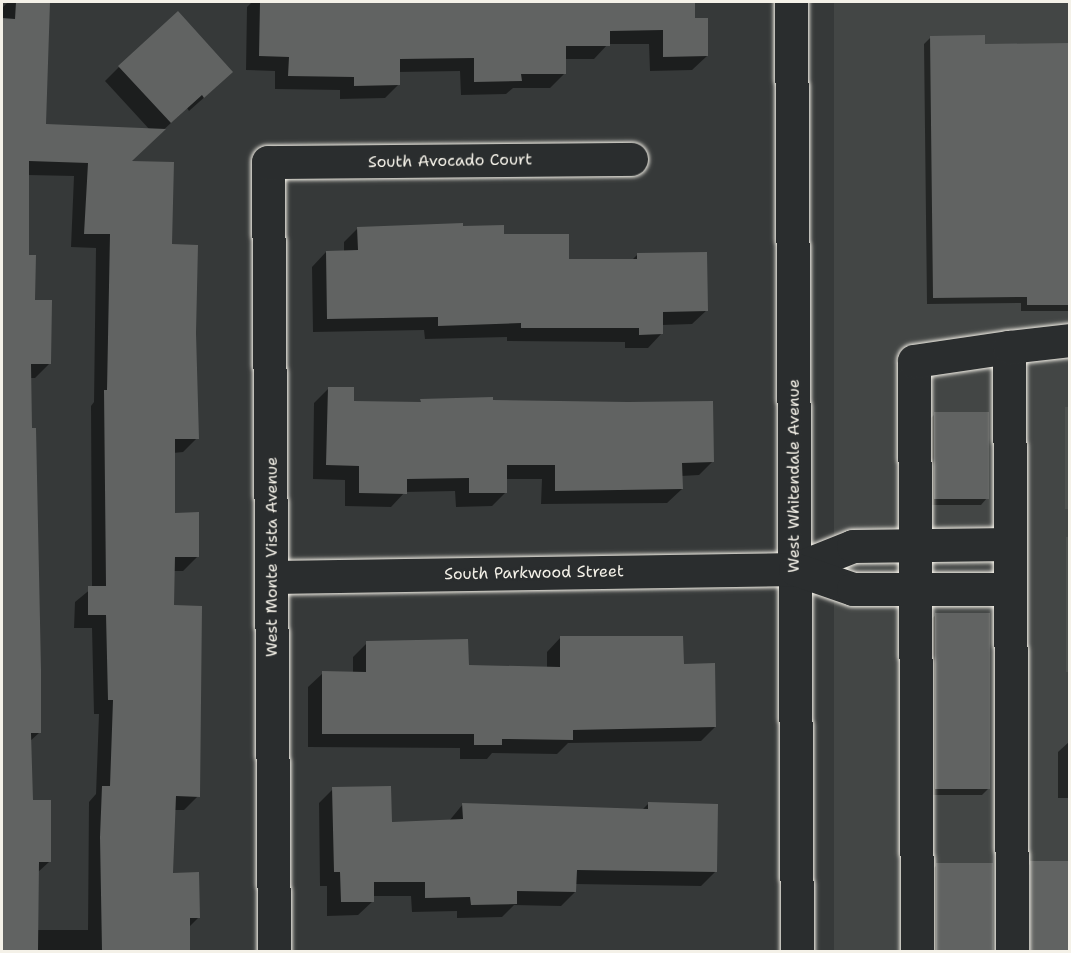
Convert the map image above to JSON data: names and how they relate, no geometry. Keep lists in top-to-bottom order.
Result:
{
  "streets": {
    "street": [
      "South Avocado Court",
      "West Whitendale Avenue",
      "West Monte Vista Avenue",
      "South Parkwood Street"
    ]
  },
  "crossings": [
    ["South Avocado Court", "West Monte Vista Avenue"],
    ["West Whitendale Avenue", "South Parkwood Street"],
    ["West Monte Vista Avenue", "South Parkwood Street"]
  ]
}
